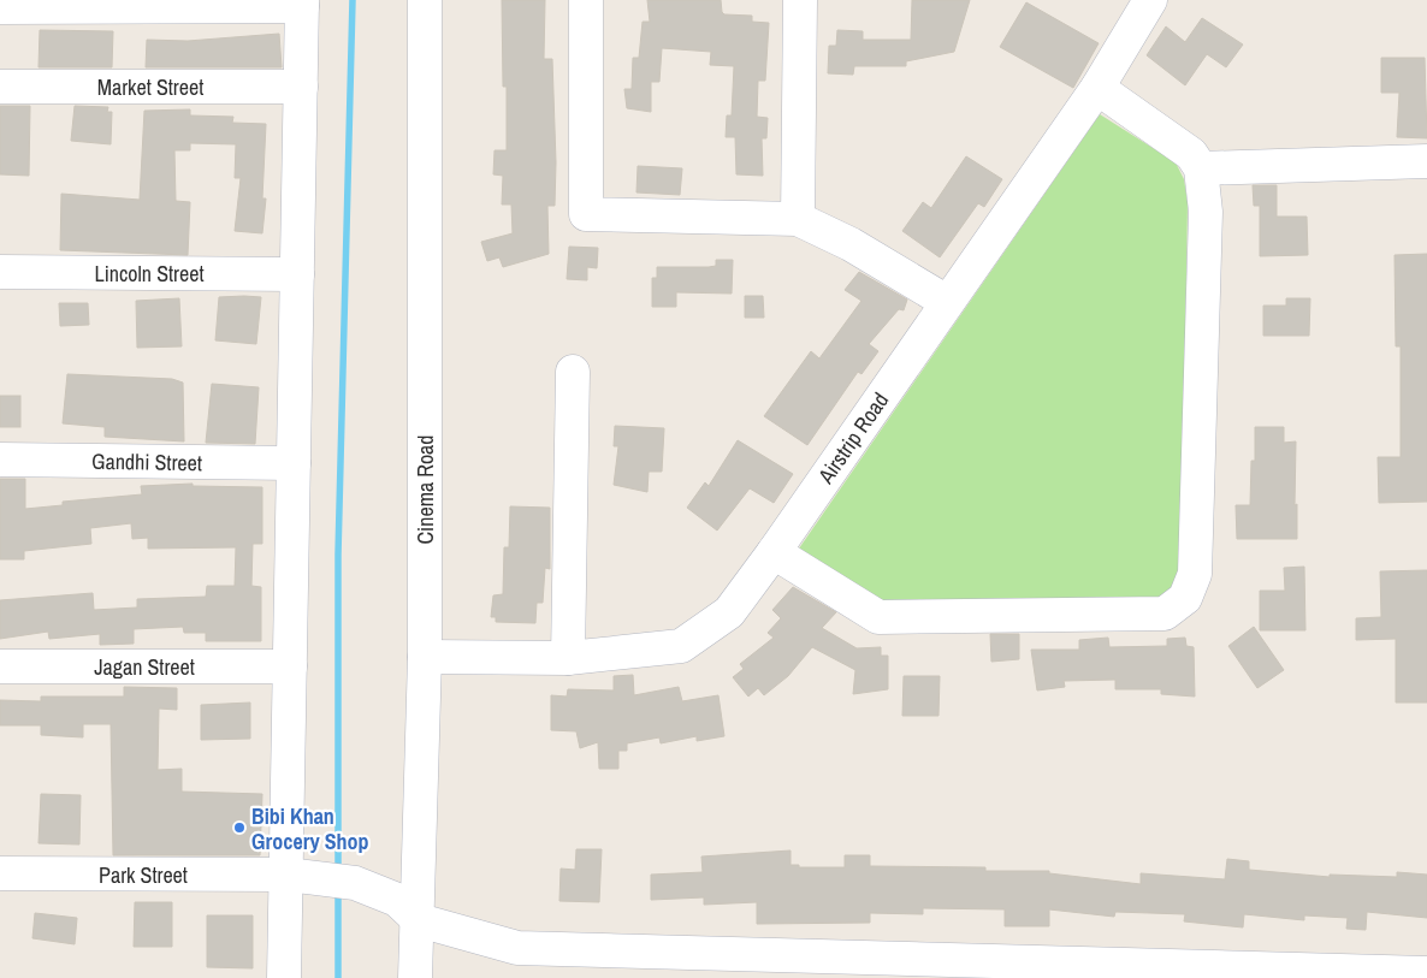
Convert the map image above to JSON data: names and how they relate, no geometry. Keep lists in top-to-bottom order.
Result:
{
  "streets": {
    "street": [
      "Market Street",
      "Lincoln Street",
      "Airstrip Road",
      "Gandhi Street",
      "Cinema Road",
      "Jagan Street",
      "Park Street"
    ]
  },
  "crossings": [
    ["Airstrip Road", "Cinema Road"],
    ["Cinema Road", "Park Street"]
  ],
  "places": ["Bibi Khan Grocery Shop"]
}
